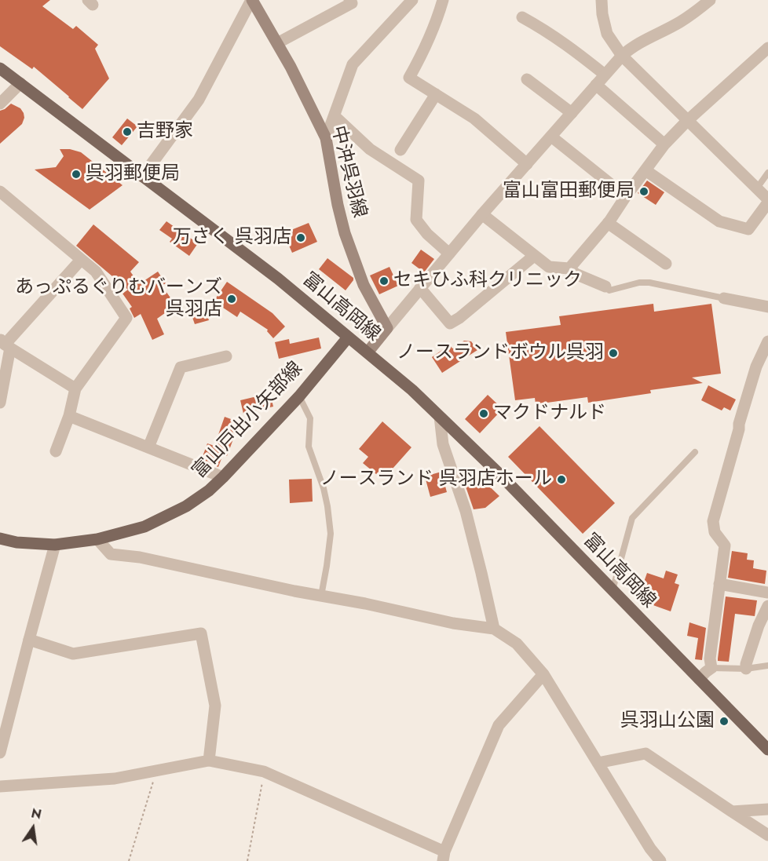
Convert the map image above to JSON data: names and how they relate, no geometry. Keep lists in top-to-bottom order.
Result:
{
  "streets": {
    "main road": ["中沖呉羽線", "富山高岡線", "富山戸出小矢部線"]
  },
  "crossings": [
    ["富山高岡線", "富山戸出小矢部線"]
  ],
  "places": [
    "吉野家",
    "呉羽郵便局",
    "富山富田郵便局",
    "万さく 呉羽店",
    "セキひふ科クリニック",
    "あっぷるぐりむバーンズ 呉羽店",
    "ノースランドボウル呉羽",
    "マクドナルド",
    "ノースランド 呉羽店ホール",
    "呉羽山公園"
  ],
  "north": "top"
}
